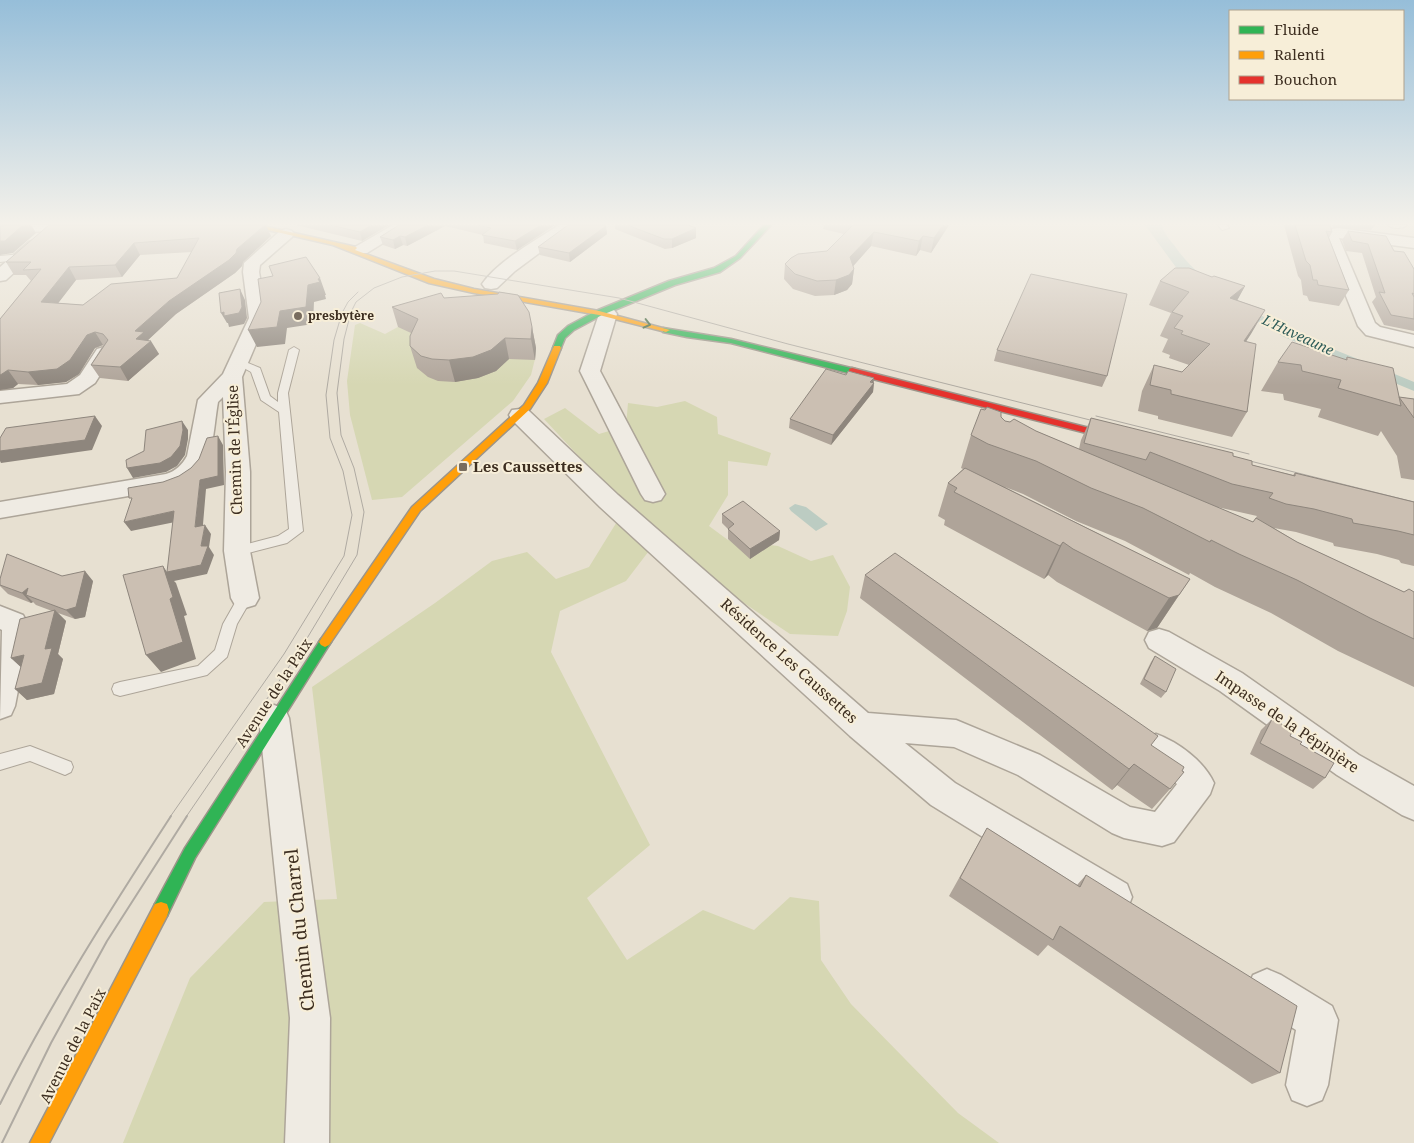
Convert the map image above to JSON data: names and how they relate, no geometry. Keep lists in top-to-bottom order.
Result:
{
  "streets": {
    "main road": ["Avenue de la Paix"],
    "street": [
      "Chemin de l'Église",
      "Résidence Les Caussettes",
      "Impasse de la Pépinière",
      "Chemin du Charrel"
    ]
  },
  "crossings": [
    ["Résidence Les Caussettes", "Avenue de la Paix"],
    ["Avenue de la Paix", "Chemin du Charrel"]
  ],
  "water": ["L'Huveaune"],
  "places": {
    "other": ["presbytère"],
    "transit": ["Les Caussettes"]
  },
  "legend": ["Fluide", "Ralenti", "Bouchon"]
}
